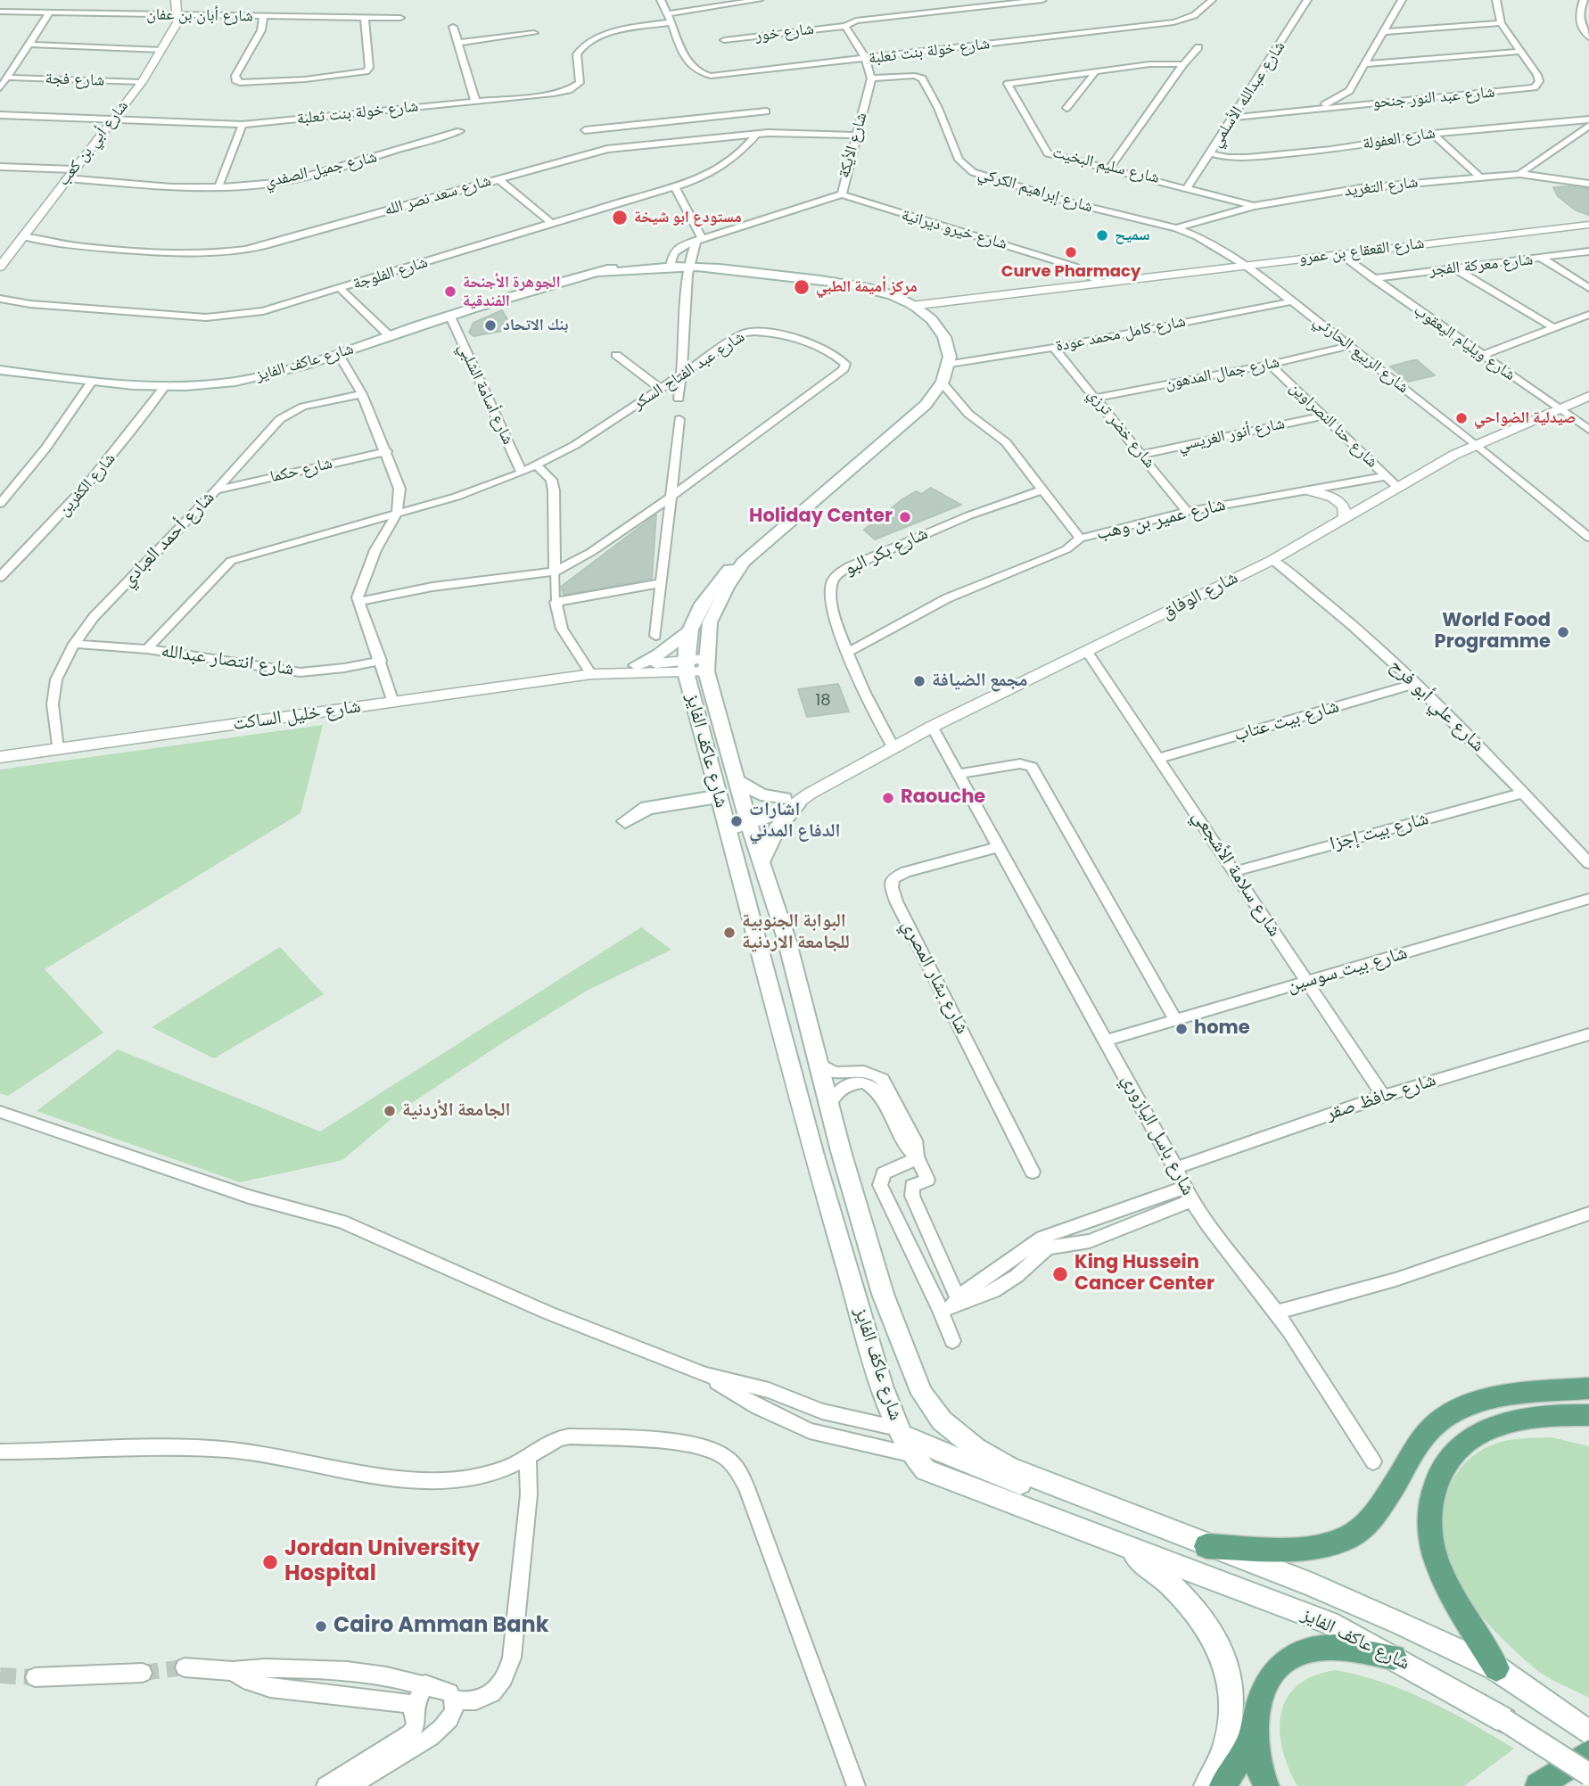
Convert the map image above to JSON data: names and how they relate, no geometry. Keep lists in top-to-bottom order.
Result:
{
  "streets": {
    "main road": ["شارع عاكف الفايز"],
    "street": [
      "شارع أبان بن عفان",
      "شارع خور",
      "شارع خولة بنت ثعلبة",
      "شارع فجة",
      "شارع عبدالله الأسلمي",
      "شارع عبد النور جنحو",
      "شارع العفولة",
      "شارع أبي بن كعب",
      "شارع الأيكة",
      "شارع سليم البخيت",
      "شارع جميل الصفدي",
      "شارع التغريد",
      "شارع إبراهيم الكركي",
      "شارع سعد نصر الله",
      "شارع خيرو ديرانية",
      "شارع القعقاع بن عمرو",
      "شارع معركة الفجر",
      "شارع الفلوجة",
      "شارع كامل محمد عودة",
      "شارع ويليام اليعقوب",
      "شارع الربيع الحارثي",
      "شارع عبد الفتاح السكر",
      "شارع جمال المدهون",
      "شارع أسامة الشلبي",
      "شارع حنا النصراوين",
      "شارع خضر ترزي",
      "شارع أنور الغريسي",
      "شارع حكما",
      "شارع الكفرين",
      "شارع عمير بن وهب",
      "شارع أحمد العبادي",
      "شارع بكر البو",
      "شارع الوفاق",
      "شارع انتصار عبدالله",
      "شارع علي أبو فرح",
      "شارع خليل الساكت",
      "شارع بيت عتاب",
      "شارع بيت إجزا",
      "شارع سلامة الأشجعي",
      "شارع بيت سوسين",
      "شارع بشار المصري",
      "شارع حافظ صقر",
      "شارع باسل اليازوري"
    ]
  },
  "crossings": [
    ["شارع أبان بن عفان", "شارع أبي بن كعب"],
    ["شارع خولة بنت ثعلبة", "شارع أبي بن كعب"],
    ["شارع فجة", "شارع أبي بن كعب"],
    ["شارع عبدالله الأسلمي", "شارع عبد النور جنحو"],
    ["شارع عبدالله الأسلمي", "شارع العفولة"],
    ["شارع عبدالله الأسلمي", "شارع سليم البخيت"],
    ["شارع أبي بن كعب", "شارع جميل الصفدي"],
    ["شارع أبي بن كعب", "شارع سعد نصر الله"],
    ["شارع الأيكة", "شارع إبراهيم الكركي"],
    ["شارع الأيكة", "شارع سعد نصر الله"],
    ["شارع الأيكة", "شارع خيرو ديرانية"],
    ["شارع الأيكة", "شارع عاكف الفايز"],
    ["شارع سليم البخيت", "شارع التغريد"],
    ["شارع التغريد", "شارع إبراهيم الكركي"],
    ["شارع إبراهيم الكركي", "شارع القعقاع بن عمرو"],
    ["شارع إبراهيم الكركي", "شارع الربيع الحارثي"],
    ["شارع سعد نصر الله", "شارع الفلوجة"],
    ["شارع خيرو ديرانية", "شارع القعقاع بن عمرو"],
    ["شارع القعقاع بن عمرو", "شارع ويليام اليعقوب"],
    ["شارع القعقاع بن عمرو", "شارع الربيع الحارثي"],
    ["شارع القعقاع بن عمرو", "شارع عاكف الفايز"],
    ["شارع معركة الفجر", "شارع ويليام اليعقوب"],
    ["شارع كامل محمد عودة", "شارع الربيع الحارثي"],
    ["شارع كامل محمد عودة", "شارع عاكف الفايز"],
    ["شارع كامل محمد عودة", "شارع خضر ترزي"],
    ["شارع ويليام اليعقوب", "شارع الوفاق"],
    ["شارع الربيع الحارثي", "شارع جمال المدهون"],
    ["شارع الربيع الحارثي", "شارع الوفاق"],
    ["شارع عاكف الفايز", "شارع أسامة الشلبي"],
    ["شارع عاكف الفايز", "شارع الكفرين"],
    ["شارع عاكف الفايز", "شارع الوفاق"],
    ["شارع عاكف الفايز", "شارع خليل الساكت"],
    ["شارع عبد الفتاح السكر", "شارع أسامة الشلبي"],
    ["شارع عبد الفتاح السكر", "شارع انتصار عبدالله"],
    ["شارع جمال المدهون", "شارع حنا النصراوين"],
    ["شارع جمال المدهون", "شارع خضر ترزي"],
    ["شارع حنا النصراوين", "شارع أنور الغريسي"],
    ["شارع حنا النصراوين", "شارع عمير بن وهب"],
    ["شارع حنا النصراوين", "شارع الوفاق"],
    ["شارع خضر ترزي", "شارع أنور الغريسي"],
    ["شارع خضر ترزي", "شارع عمير بن وهب"],
    ["شارع حكما", "شارع أحمد العبادي"],
    ["شارع عمير بن وهب", "شارع بكر البو"],
    ["شارع أحمد العبادي", "شارع انتصار عبدالله"],
    ["شارع أحمد العبادي", "شارع خليل الساكت"],
    ["شارع بكر البو", "شارع الوفاق"],
    ["شارع الوفاق", "شارع علي أبو فرح"],
    ["شارع الوفاق", "شارع سلامة الأشجعي"],
    ["شارع الوفاق", "شارع باسل اليازوري"],
    ["شارع علي أبو فرح", "شارع بيت عتاب"],
    ["شارع علي أبو فرح", "شارع بيت إجزا"],
    ["شارع بيت عتاب", "شارع سلامة الأشجعي"],
    ["شارع بيت إجزا", "شارع سلامة الأشجعي"],
    ["شارع سلامة الأشجعي", "شارع بيت سوسين"],
    ["شارع سلامة الأشجعي", "شارع حافظ صقر"],
    ["شارع بيت سوسين", "شارع باسل اليازوري"],
    ["شارع بشار المصري", "شارع باسل اليازوري"],
    ["شارع حافظ صقر", "شارع باسل اليازوري"]
  ],
  "places": [
    "مستودع ابو شيخة",
    "سميح",
    "Curve Pharmacy",
    "مركز أميمة الطبي",
    "الجوهرة الأجنحة الفندقية",
    "بنك الاتحاد",
    "صيدلية الضواحي",
    "Holiday Center",
    "World Food Programme",
    "مجمع الضيافة",
    "Raouche",
    "اشارات الدفاع المدني",
    "البوابة الجنوبية للجامعة الاردنية",
    "home",
    "الجامعة الأردنية",
    "King Hussein Cancer Center",
    "Jordan University Hospital",
    "Cairo Amman Bank"
  ],
  "house_numbers": ["18"]
}
